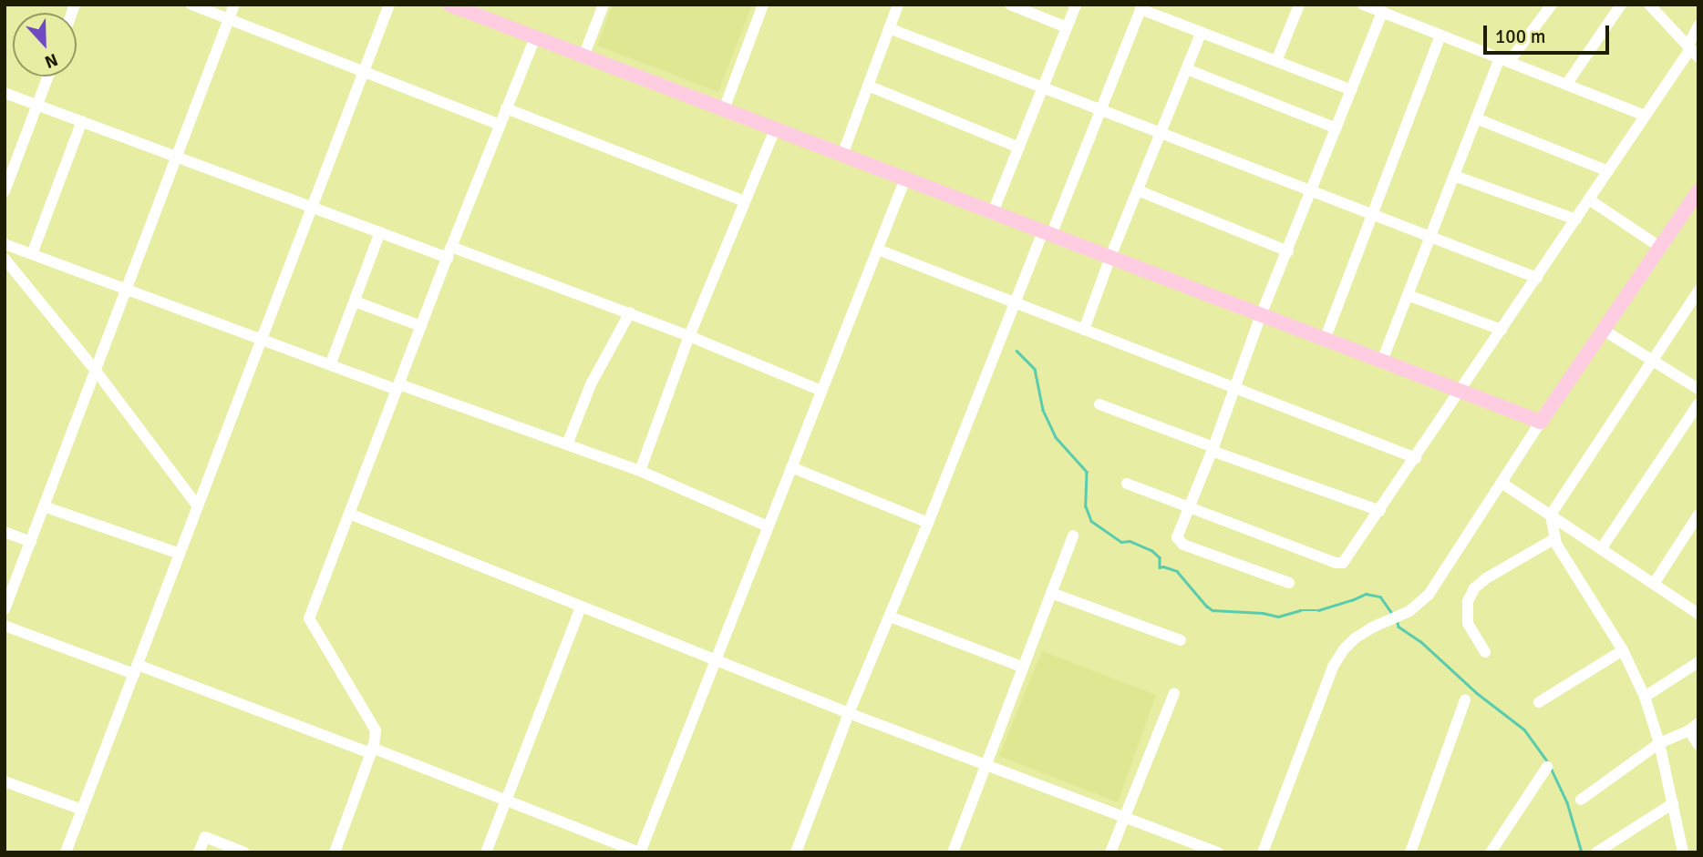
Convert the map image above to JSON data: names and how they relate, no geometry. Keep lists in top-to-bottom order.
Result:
{
  "scale_bar": "100 m",
  "north": "bottom"
}
